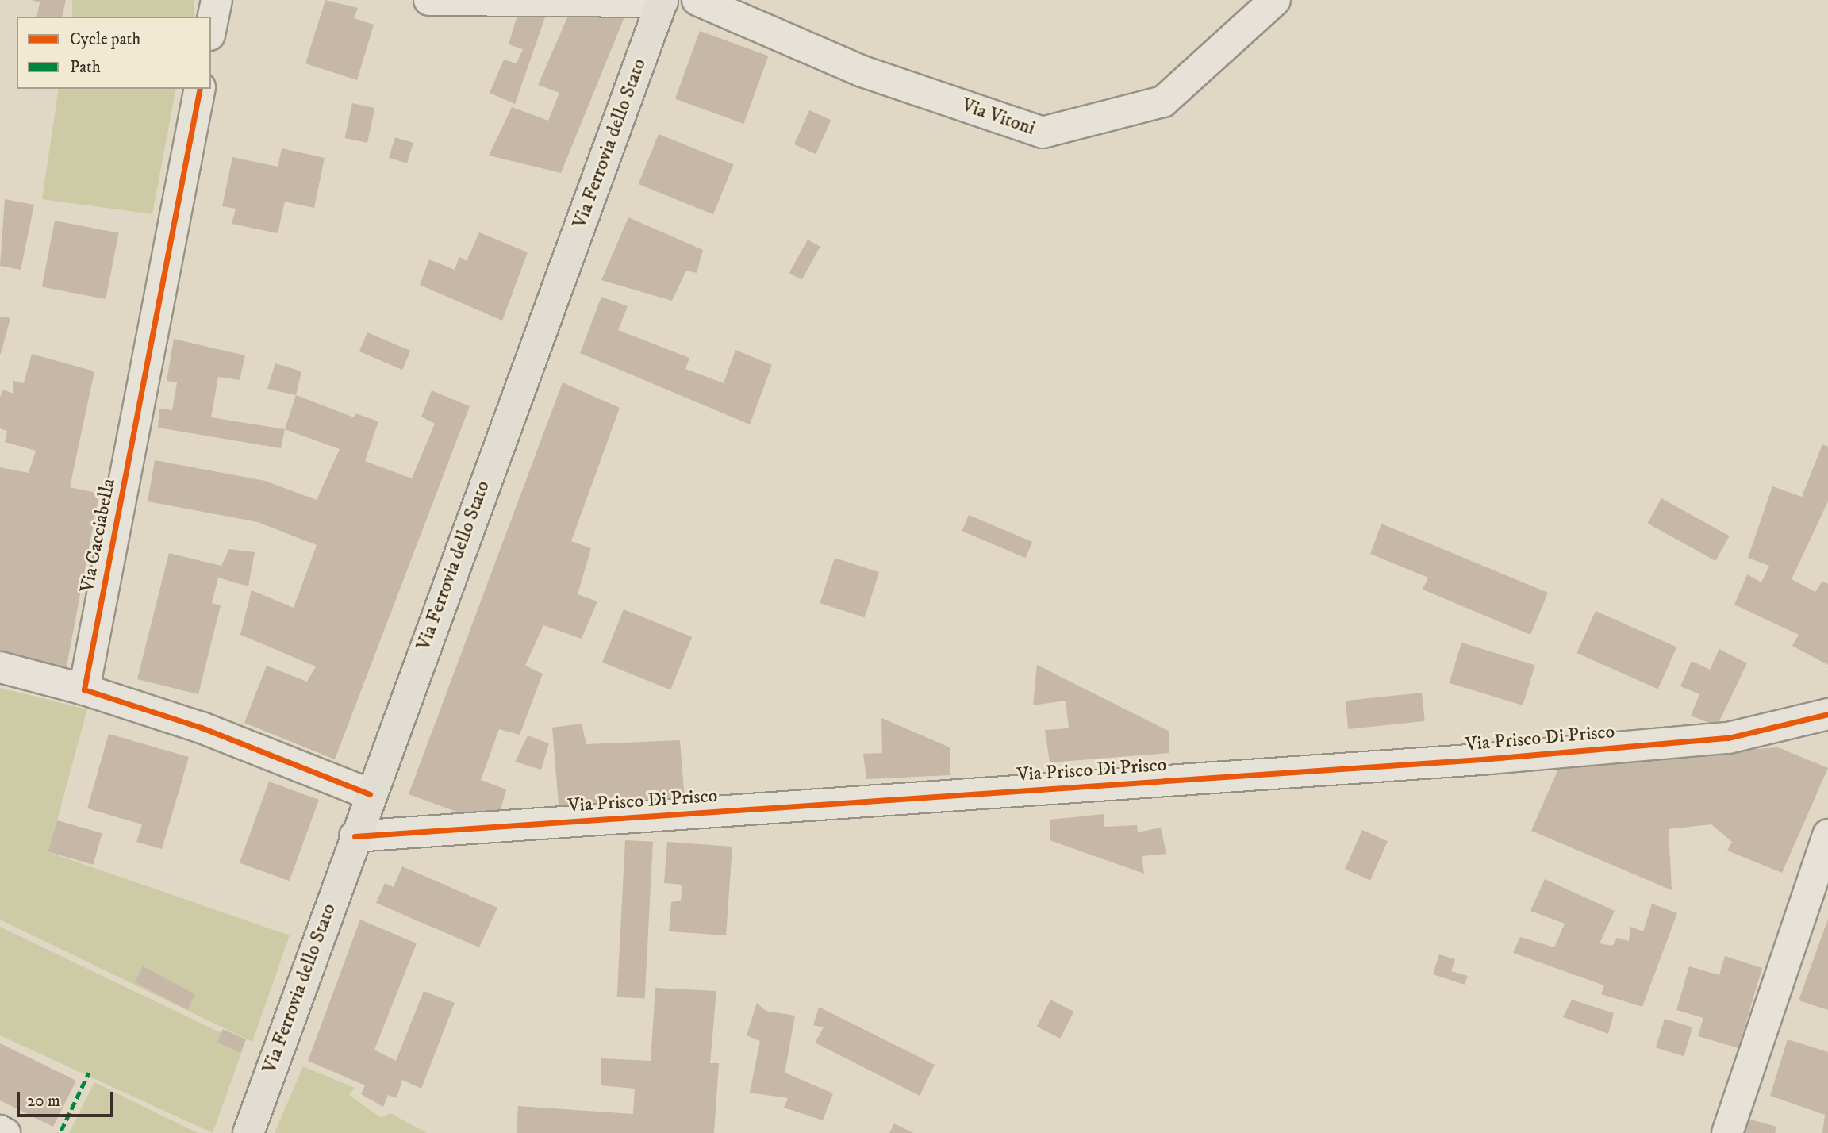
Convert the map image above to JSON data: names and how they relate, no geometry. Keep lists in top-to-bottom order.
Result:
{
  "streets": {
    "main road": ["Via Ferrovia dello Stato"],
    "street": ["Via Vitoni", "Via Cacciabella", "Via Prisco Di Prisco"]
  },
  "crossings": [
    ["Via Ferrovia dello Stato", "Via Prisco Di Prisco"]
  ],
  "legend": ["Cycle path", "Path"],
  "scale_bar": "20 m"
}
